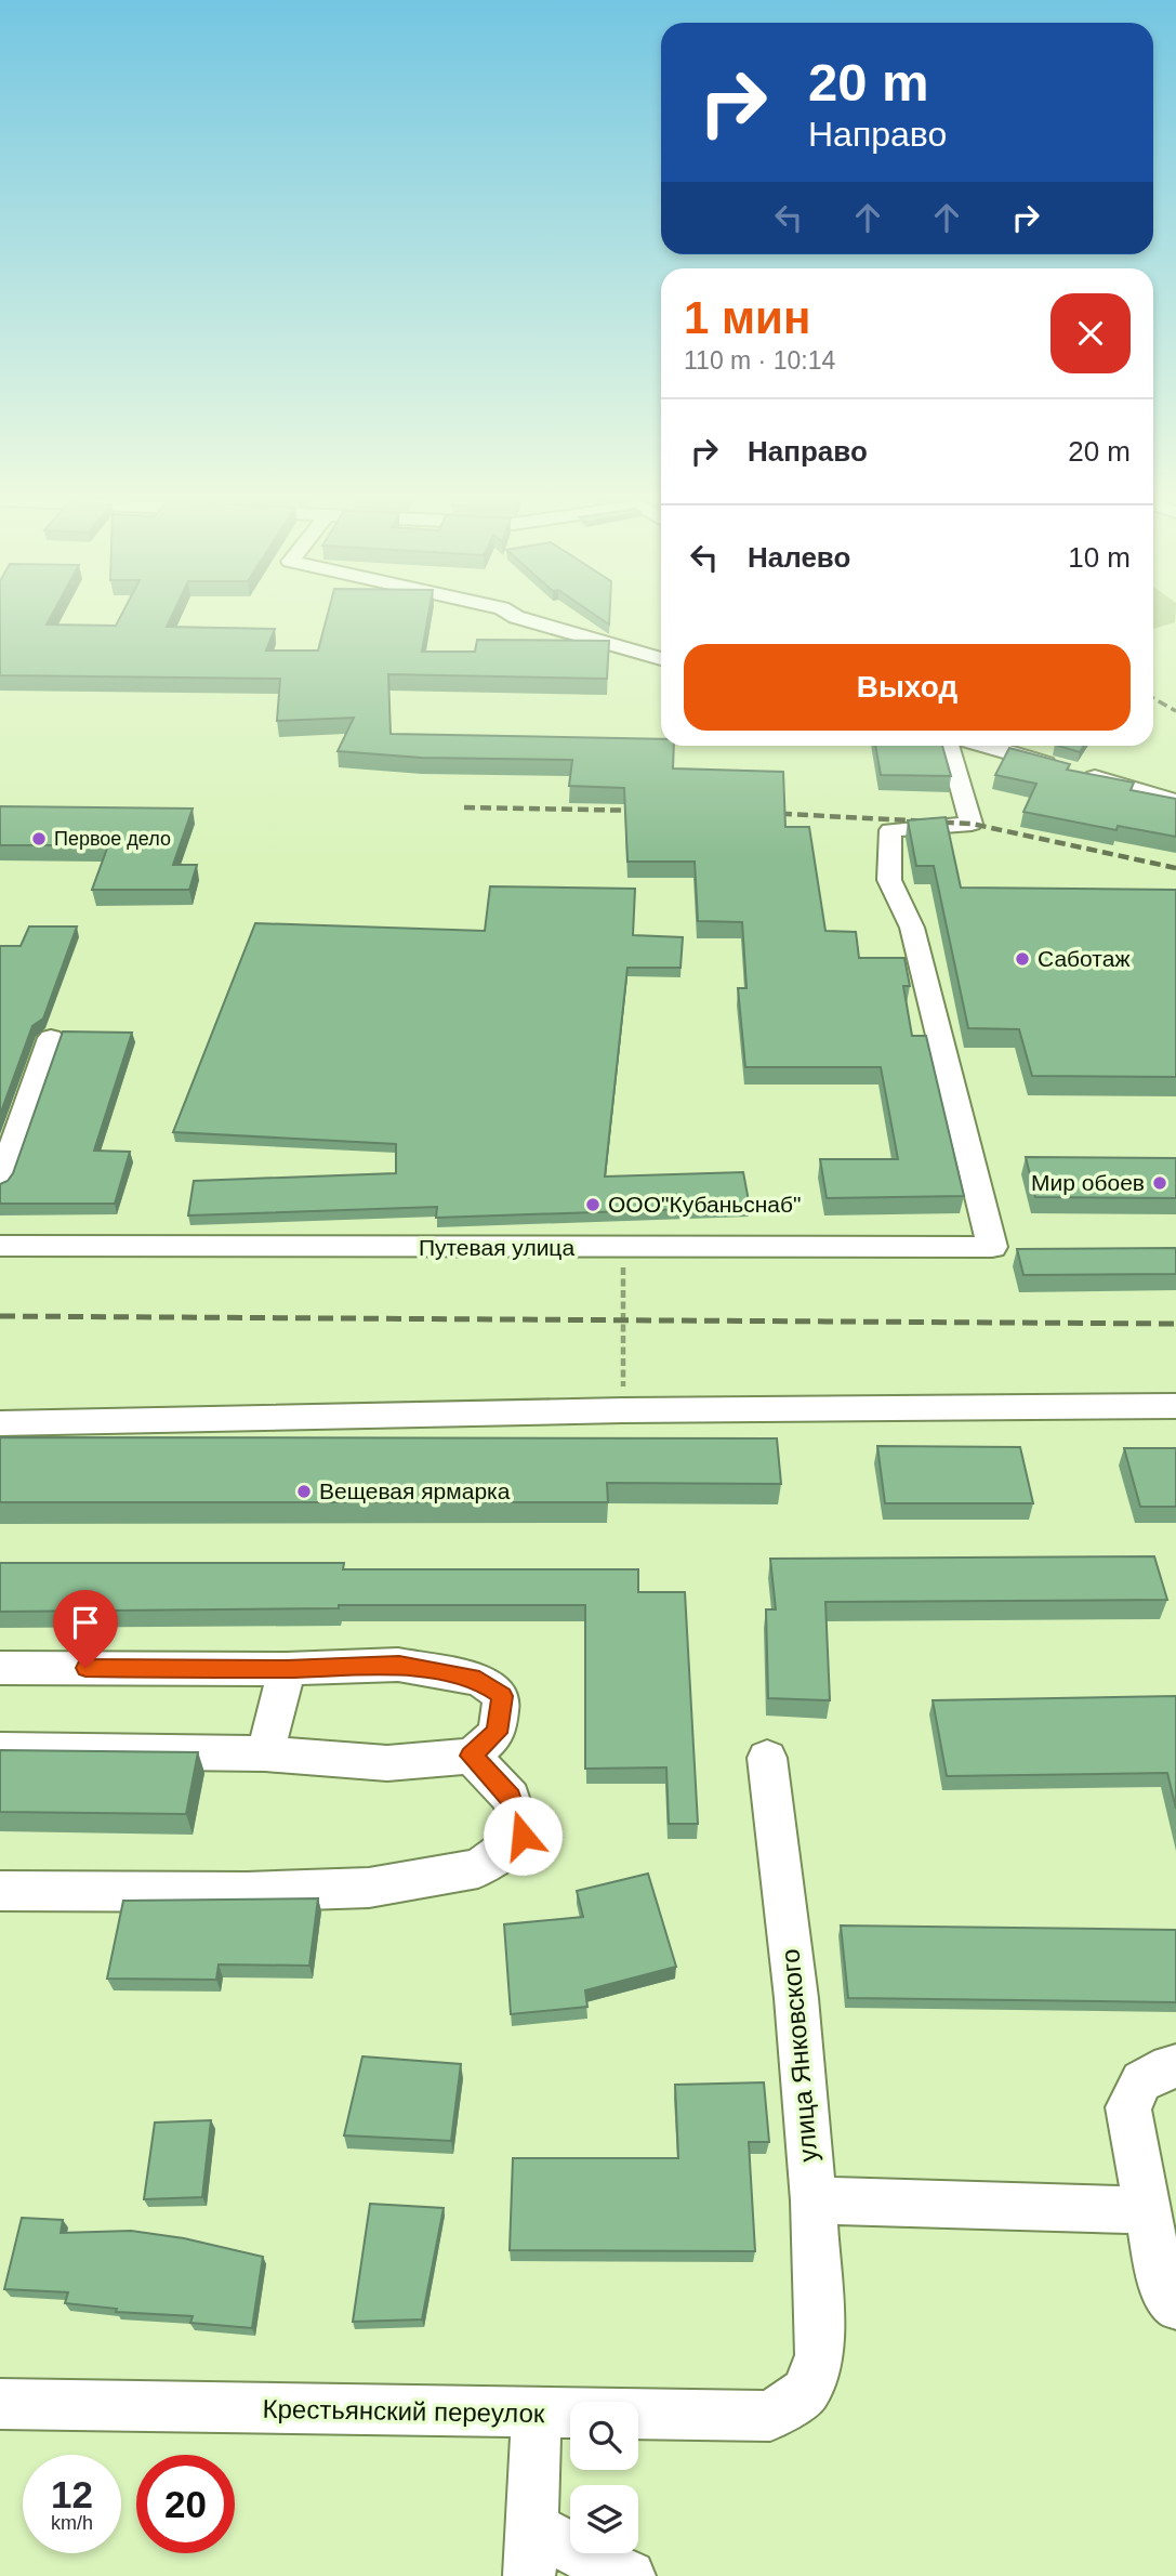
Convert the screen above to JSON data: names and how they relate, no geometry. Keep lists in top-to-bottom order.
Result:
{
  "streets": {
    "street": ["Путевая улица", "улица Янковского", "Крестьянский переулок"]
  },
  "crossings": [
    ["улица Янковского", "Крестьянский переулок"]
  ],
  "places": [
    "Первое дело",
    "Саботаж",
    "Мир обоев",
    "ООО\"Кубаньснаб\"",
    "Вещевая ярмарка"
  ],
  "page": {
    "turn": ["20 m", "Направо"],
    "heading": ["1 мин", "110 m · 10:14"],
    "list": [
      {
        "name": "Направо",
        "value": "20 m"
      },
      {
        "name": "Налево",
        "value": "10 m"
      }
    ],
    "buttons": "Выход",
    "speed": "12 km/h",
    "limit": "20"
  }
}
